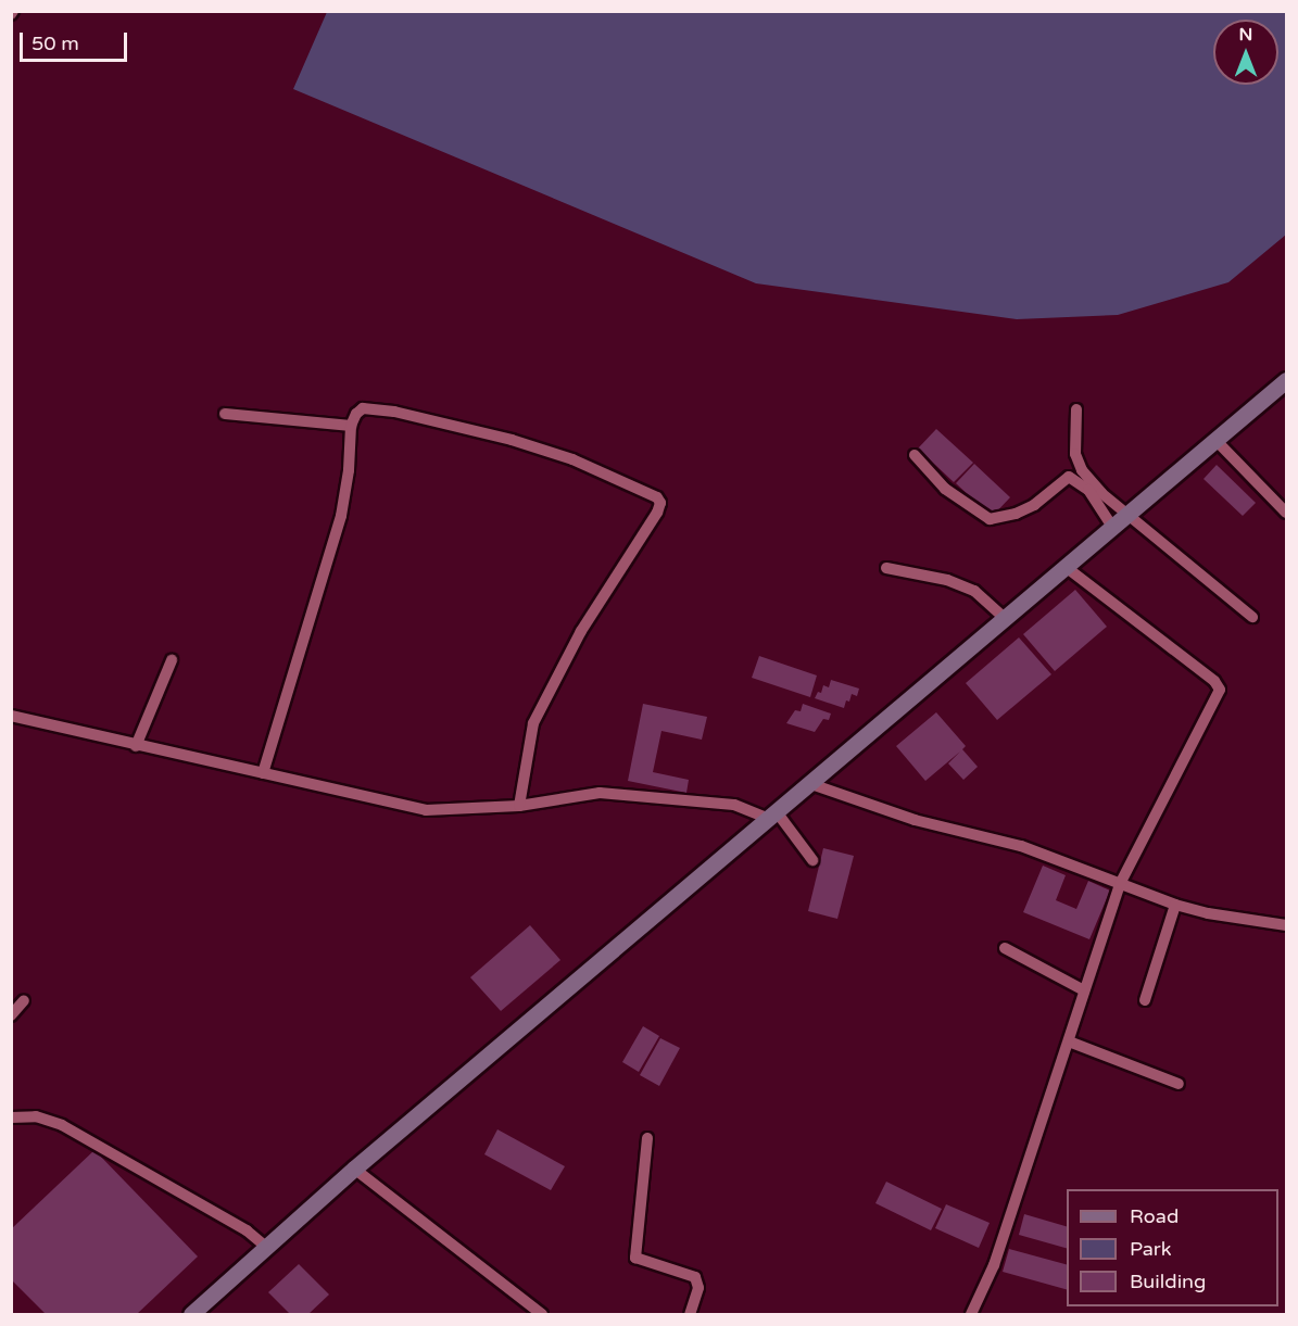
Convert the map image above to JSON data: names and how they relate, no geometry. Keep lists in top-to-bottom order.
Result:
{
  "legend": ["Road", "Park", "Building"],
  "scale_bar": "50 m",
  "north": "top"
}
